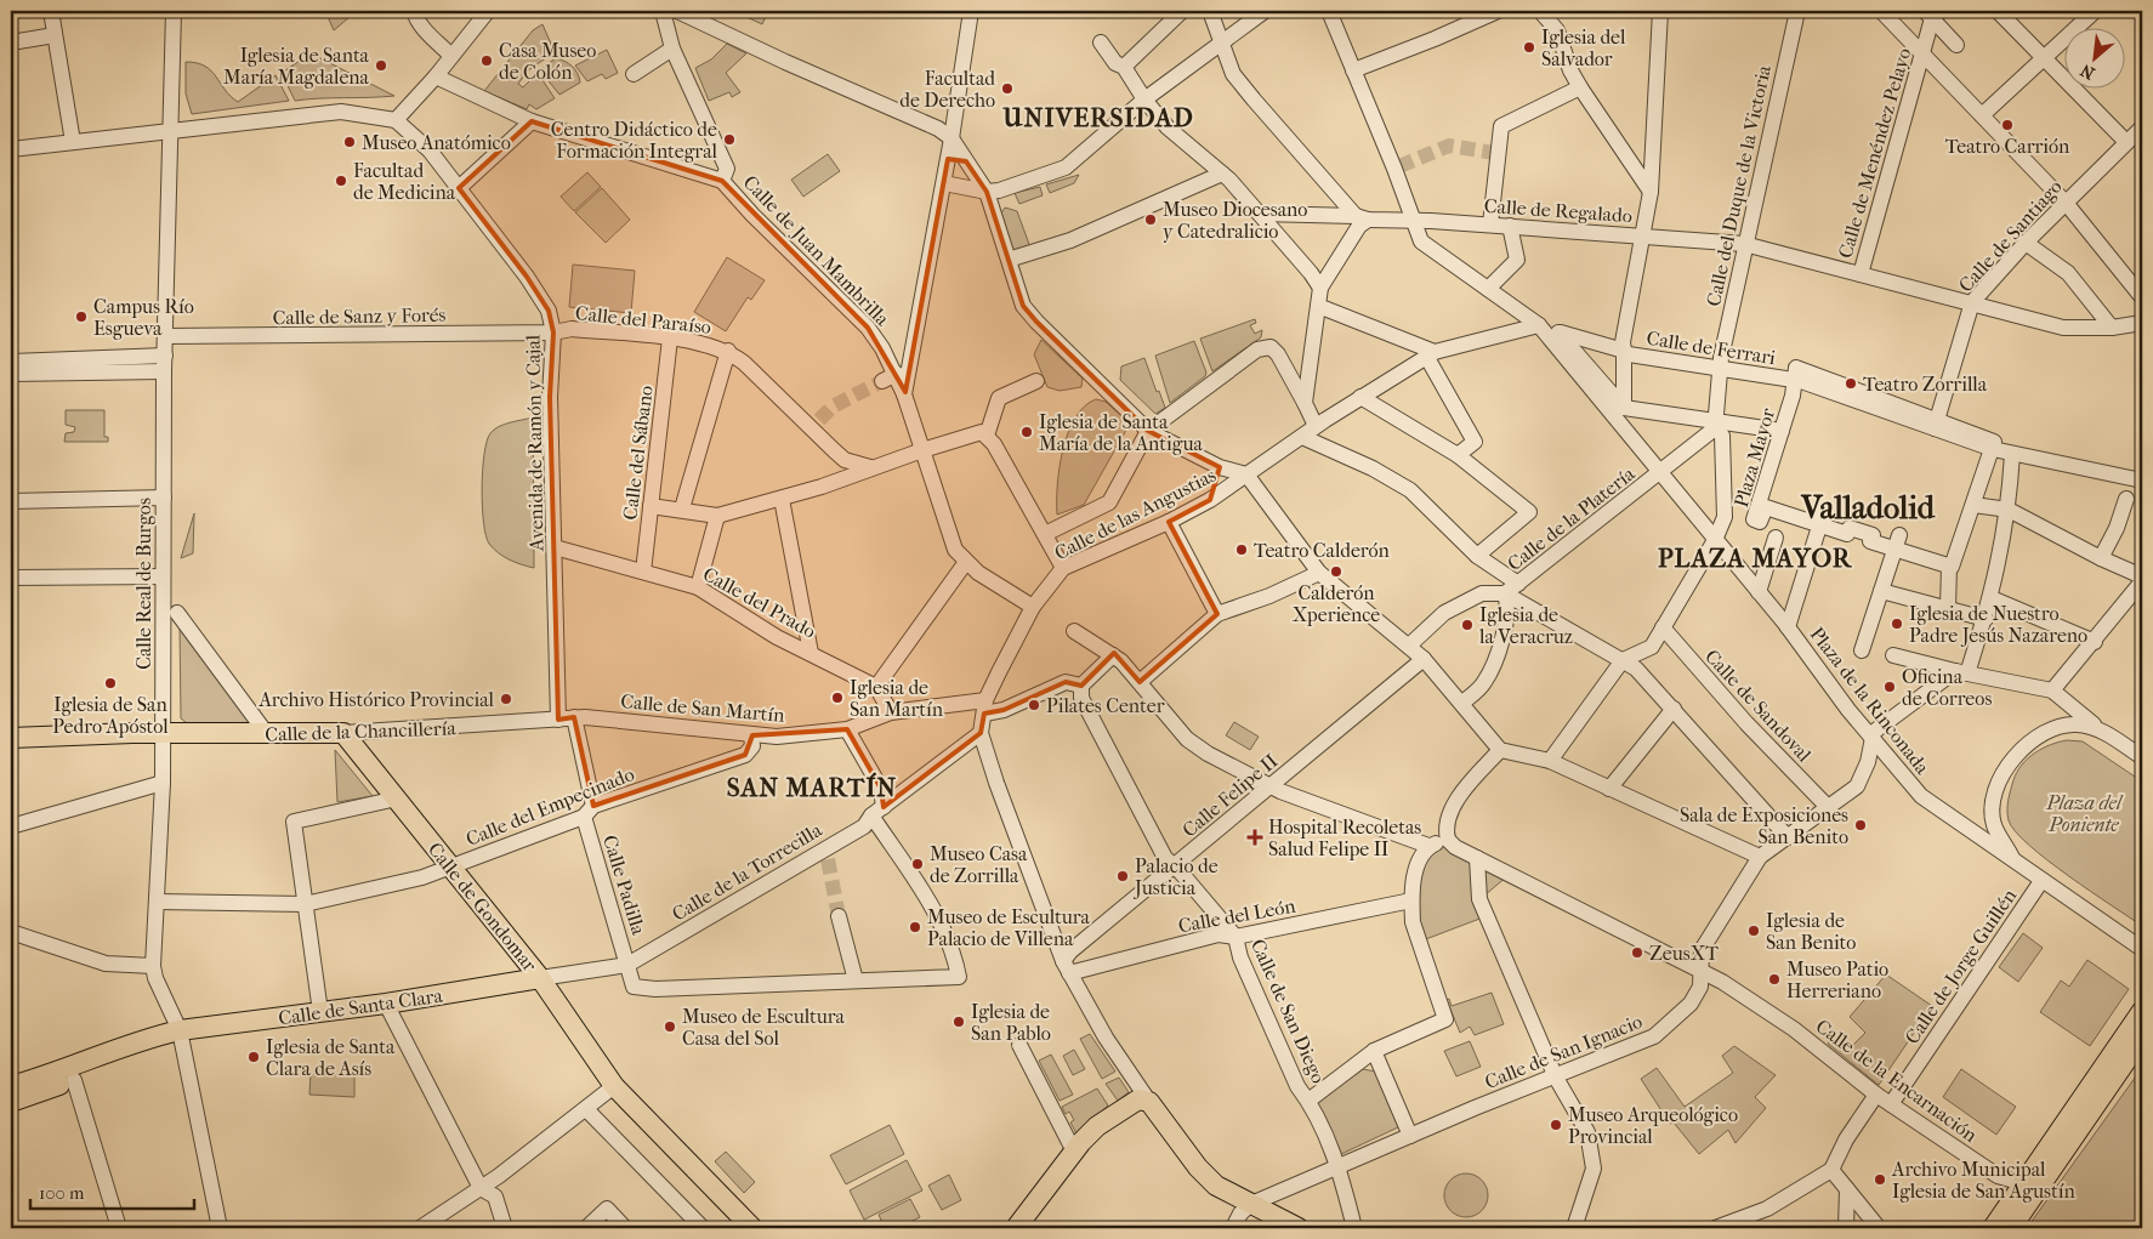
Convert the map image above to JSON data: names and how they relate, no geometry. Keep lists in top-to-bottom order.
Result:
{
  "streets": {
    "main road": ["Calle de la Chancillería", "Calle de Gondomar", "Calle de Santa Clara"],
    "street": [
      "Calle de Menéndez Pelayo",
      "Calle del Duque de la Victoria",
      "Calle de Regalado",
      "Calle de Santiago",
      "Calle de Juan Mambrilla",
      "Calle de Sanz y Forés",
      "Calle del Paraíso",
      "Calle de Ferrari",
      "Avenida de Ramón y Cajal",
      "Calle del Sábano",
      "Plaza Mayor",
      "Calle de las Angustias",
      "Calle de la Platería",
      "Calle Real de Burgos",
      "Calle del Prado",
      "Plaza de la Rinconada",
      "Calle de Sandoval",
      "Calle de San Martín",
      "Calle Felipe II",
      "Calle del Empecinado",
      "Calle de la Torrecilla",
      "Calle Padilla",
      "Calle del León",
      "Calle de Jorge Guillén",
      "Calle de San Diego",
      "Calle de San Ignacio",
      "Calle de la Encarnación"
    ]
  },
  "crossings": [
    ["Calle de Menéndez Pelayo", "Calle de Regalado"],
    ["Calle del Duque de la Victoria", "Calle de Regalado"],
    ["Calle del Duque de la Victoria", "Calle de Ferrari"],
    ["Calle del Duque de la Victoria", "Calle de la Platería"],
    ["Calle del Duque de la Victoria", "Plaza de la Rinconada"],
    ["Calle del Duque de la Victoria", "Calle de Sandoval"],
    ["Calle de Regalado", "Calle de Santiago"],
    ["Calle de Sanz y Forés", "Calle del Paraíso"],
    ["Calle de Sanz y Forés", "Avenida de Ramón y Cajal"],
    ["Calle de Sanz y Forés", "Calle Real de Burgos"],
    ["Calle del Paraíso", "Avenida de Ramón y Cajal"],
    ["Calle del Paraíso", "Calle del Sábano"],
    ["Calle de Ferrari", "Plaza Mayor"],
    ["Calle de Ferrari", "Calle de las Angustias"],
    ["Calle de Ferrari", "Plaza de la Rinconada"],
    ["Avenida de Ramón y Cajal", "Calle del Prado"],
    ["Avenida de Ramón y Cajal", "Calle de San Martín"],
    ["Avenida de Ramón y Cajal", "Calle de la Chancillería"],
    ["Avenida de Ramón y Cajal", "Calle Padilla"],
    ["Calle del Sábano", "Calle del Prado"],
    ["Calle de las Angustias", "Plaza de la Rinconada"],
    ["Calle de las Angustias", "Calle de San Martín"],
    ["Calle de las Angustias", "Calle Felipe II"],
    ["Calle de las Angustias", "Calle de la Torrecilla"],
    ["Calle de las Angustias", "Calle del León"],
    ["Calle de la Platería", "Plaza de la Rinconada"],
    ["Calle Real de Burgos", "Calle de la Chancillería"],
    ["Calle Real de Burgos", "Calle del Empecinado"],
    ["Calle Real de Burgos", "Calle de Santa Clara"],
    ["Calle de San Martín", "Calle de la Chancillería"],
    ["Calle de San Martín", "Calle del Empecinado"],
    ["Calle de San Martín", "Calle Padilla"],
    ["Calle de la Chancillería", "Calle Padilla"],
    ["Calle de la Chancillería", "Calle de Gondomar"],
    ["Calle Felipe II", "Calle del León"],
    ["Calle del Empecinado", "Calle Padilla"],
    ["Calle del Empecinado", "Calle de Gondomar"],
    ["Calle de la Torrecilla", "Calle Padilla"],
    ["Calle de la Torrecilla", "Calle de Gondomar"],
    ["Calle de la Torrecilla", "Calle de Santa Clara"],
    ["Calle de Gondomar", "Calle de Santa Clara"],
    ["Calle del León", "Calle de San Diego"],
    ["Calle de Jorge Guillén", "Calle de la Encarnación"],
    ["Calle de San Diego", "Calle de San Ignacio"],
    ["Calle de San Ignacio", "Calle de la Encarnación"]
  ],
  "districts": [
    "UNIVERSIDAD",
    "Valladolid",
    "PLAZA MAYOR",
    "SAN MARTÍN"
  ],
  "parks": ["Plaza del Poniente"],
  "places": {
    "other": [
      "Iglesia del Salvador",
      "Casa Museo de Colón",
      "Iglesia de Santa María Magdalena",
      "Facultad de Derecho",
      "Teatro Carrión",
      "Centro Didáctico de Formación Integral",
      "Museo Anatómico",
      "Facultad de Medicina",
      "Museo Diocesano y Catedralicio",
      "Campus Río Esgueva",
      "Teatro Zorrilla",
      "Iglesia de Santa María de la Antigua",
      "Teatro Calderón",
      "Calderón Xperience",
      "Iglesia de Nuestro Padre Jesús Nazareno",
      "Iglesia de la Veracruz",
      "Iglesia de San Pedro Apóstol",
      "Oficina de Correos",
      "Iglesia de San Martín",
      "Archivo Histórico Provincial",
      "Pilates Center",
      "Sala de Exposiciones San Benito",
      "Museo Casa de Zorrilla",
      "Palacio de Justicia",
      "Museo de Escultura Palacio de Villena",
      "Iglesia de San Benito",
      "ZeusXT",
      "Museo Patio Herreriano",
      "Iglesia de San Pablo",
      "Museo de Escultura Casa del Sol",
      "Iglesia de Santa Clara de Asís",
      "Museo Arqueológico Provincial",
      "Archivo Municipal Iglesia de San Agustín"
    ],
    "health": ["Hospital Recoletas Salud Felipe II"]
  },
  "scale_bar": "100 m",
  "north": "bottom left"
}
